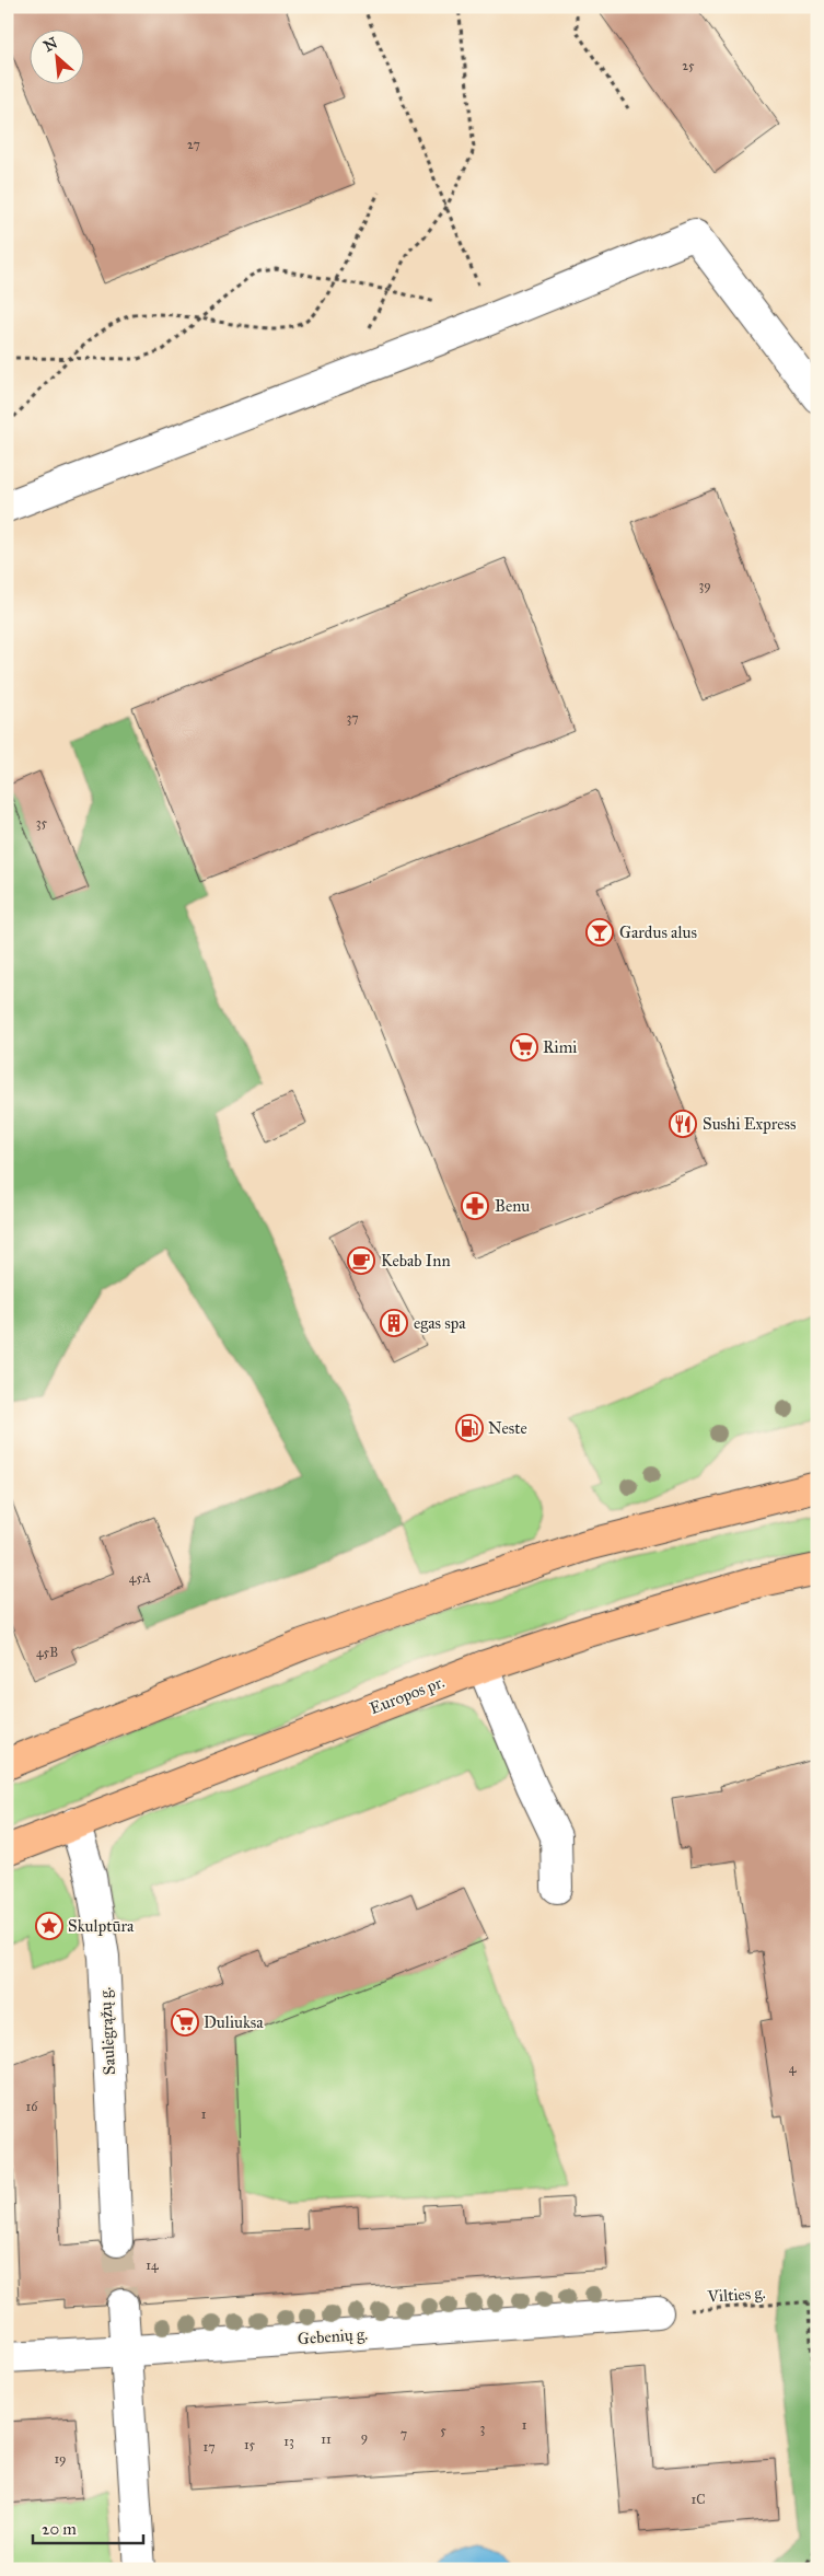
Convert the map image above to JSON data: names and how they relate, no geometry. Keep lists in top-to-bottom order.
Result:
{
  "streets": {
    "main road": ["Europos pr."],
    "street": ["Saulėgrąžų g.", "Gebenių g."],
    "path": ["Vilties g."]
  },
  "crossings": [
    ["Europos pr.", "Saulėgrąžų g."],
    ["Vilties g.", "Gebenių g."]
  ],
  "places": {
    "bar": ["Gardus alus"],
    "supermarket": ["Rimi", "Duliuksa"],
    "restaurant": ["Sushi Express"],
    "pharmacy": ["Benu"],
    "cafe": ["Kebab Inn"],
    "building": ["egas spa"],
    "fuel station": ["Neste"],
    "place": ["Skulptūra"]
  },
  "house_numbers": [
    "25",
    "27",
    "39",
    "37",
    "35",
    "45A",
    "45B",
    "4",
    "16",
    "1",
    "14",
    "1",
    "3",
    "5",
    "7",
    "9",
    "11",
    "13",
    "15",
    "17",
    "19",
    "1C"
  ],
  "scale_bar": "20 m",
  "north": "top left"
}
